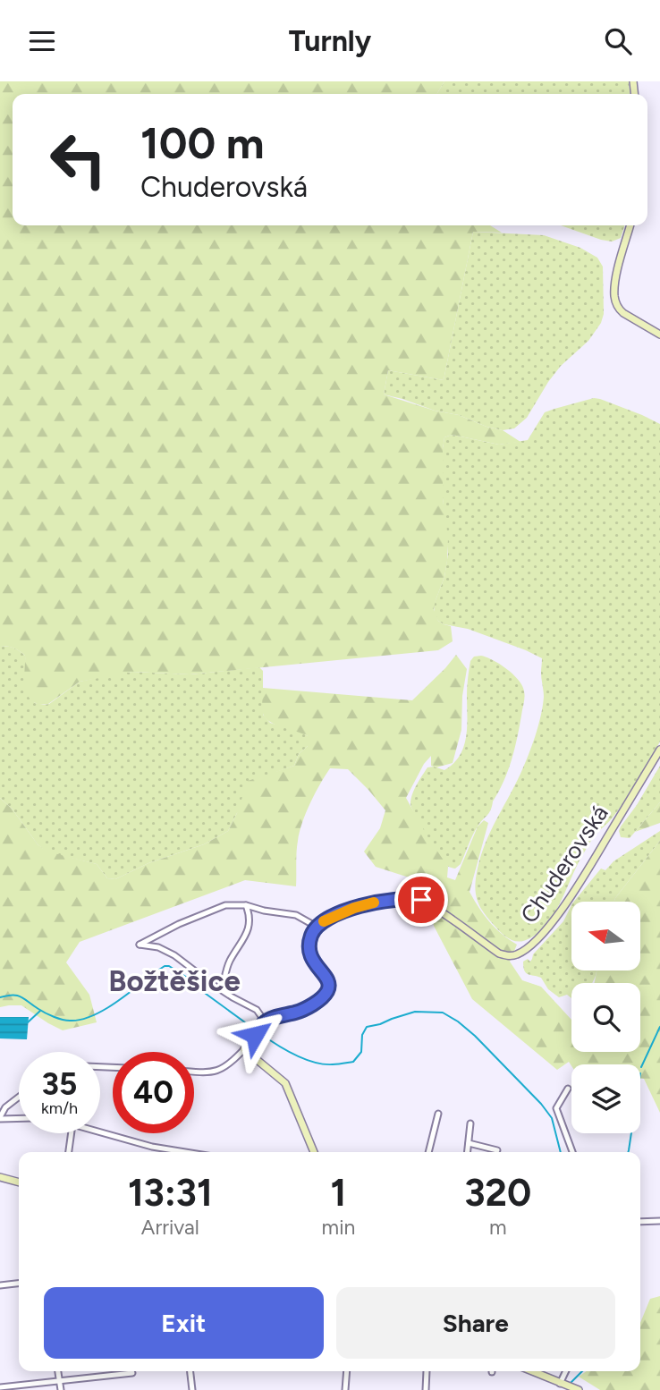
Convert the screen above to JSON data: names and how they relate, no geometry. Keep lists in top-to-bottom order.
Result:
{
  "streets": {
    "street": ["Chuderovská"]
  },
  "districts": ["Božtěšice"],
  "north": "left",
  "page": {
    "header": "Turnly",
    "turn": ["100 m", "Chuderovská"],
    "speed": "35 km/h",
    "limit": "40",
    "eta": [
      "13:31",
      "Arrival",
      "1",
      "min",
      "320",
      "m"
    ],
    "buttons": ["Exit", "Share"]
  }
}
